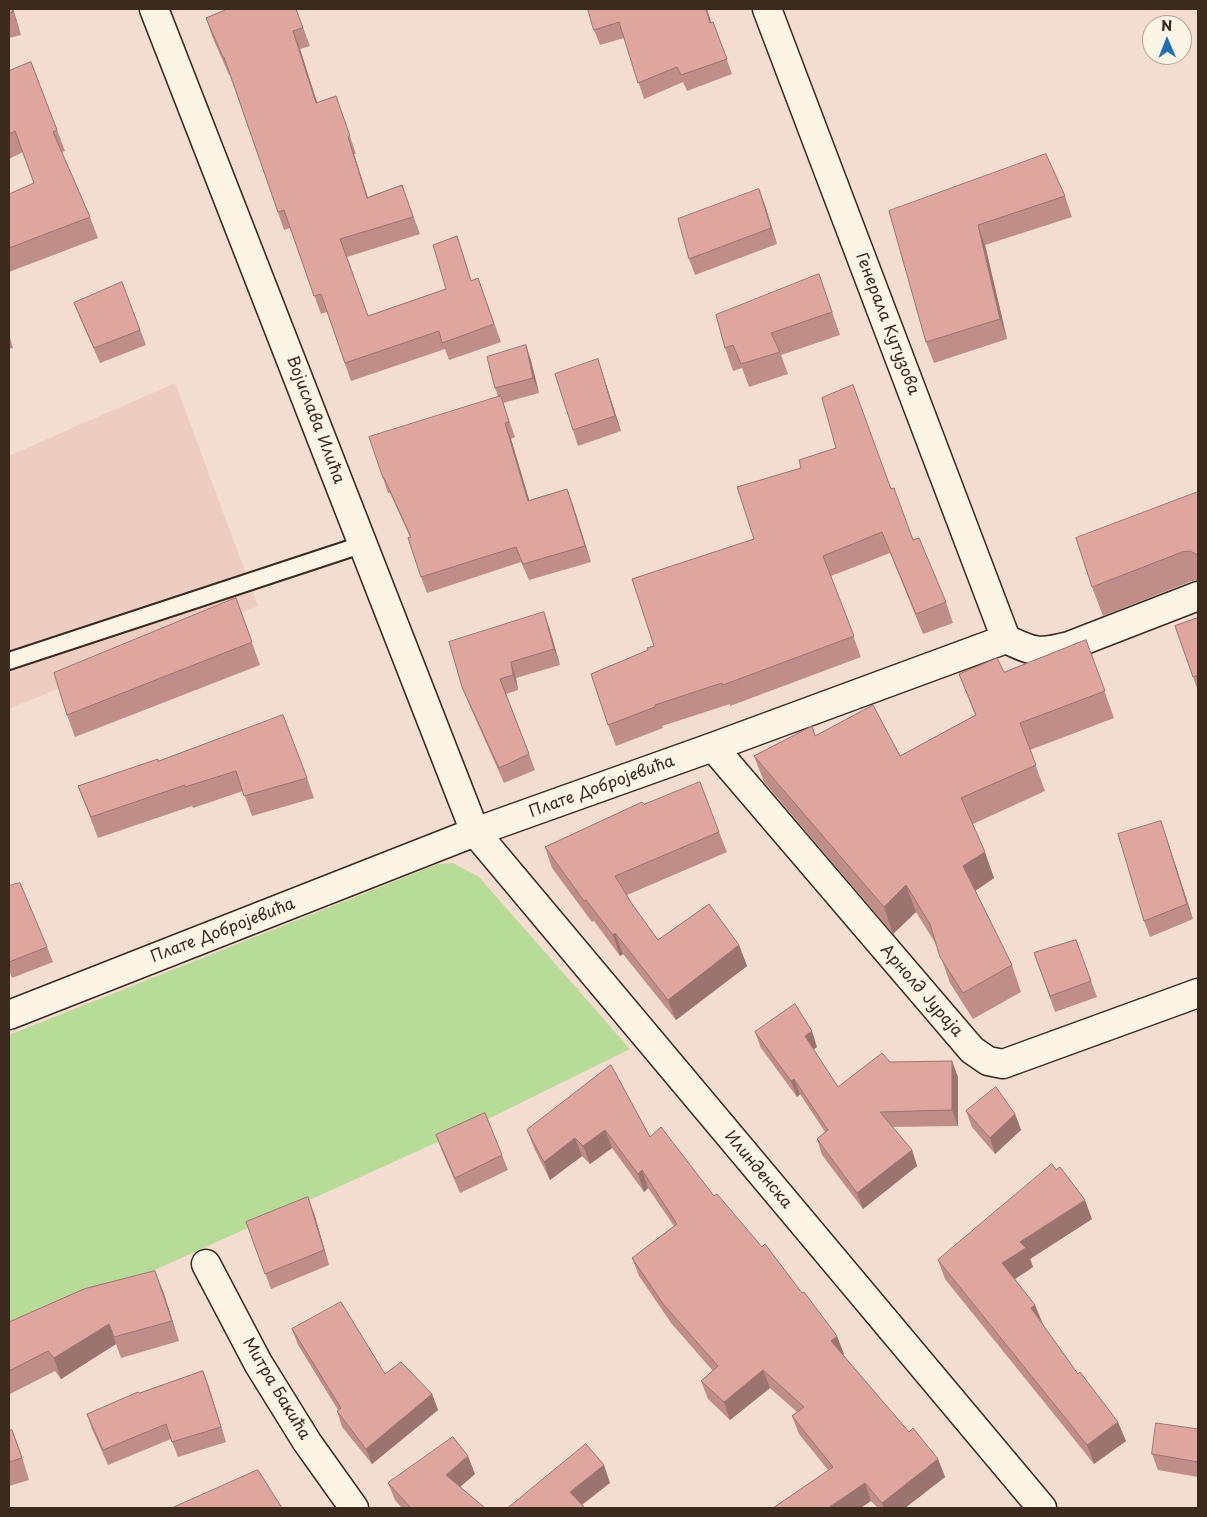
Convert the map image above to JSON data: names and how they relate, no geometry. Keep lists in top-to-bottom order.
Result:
{
  "streets": {
    "street": [
      "Генерала Кутузова",
      "Војислава Илића",
      "Плате Добројевића",
      "Арнолд Јураја",
      "Илинденска",
      "Митра Бакића"
    ]
  },
  "crossings": [
    ["Генерала Кутузова", "Плате Добројевића"],
    ["Војислава Илића", "Плате Добројевића"],
    ["Војислава Илића", "Илинденска"],
    ["Плате Добројевића", "Арнолд Јураја"],
    ["Плате Добројевића", "Илинденска"]
  ],
  "north": "top"
}
